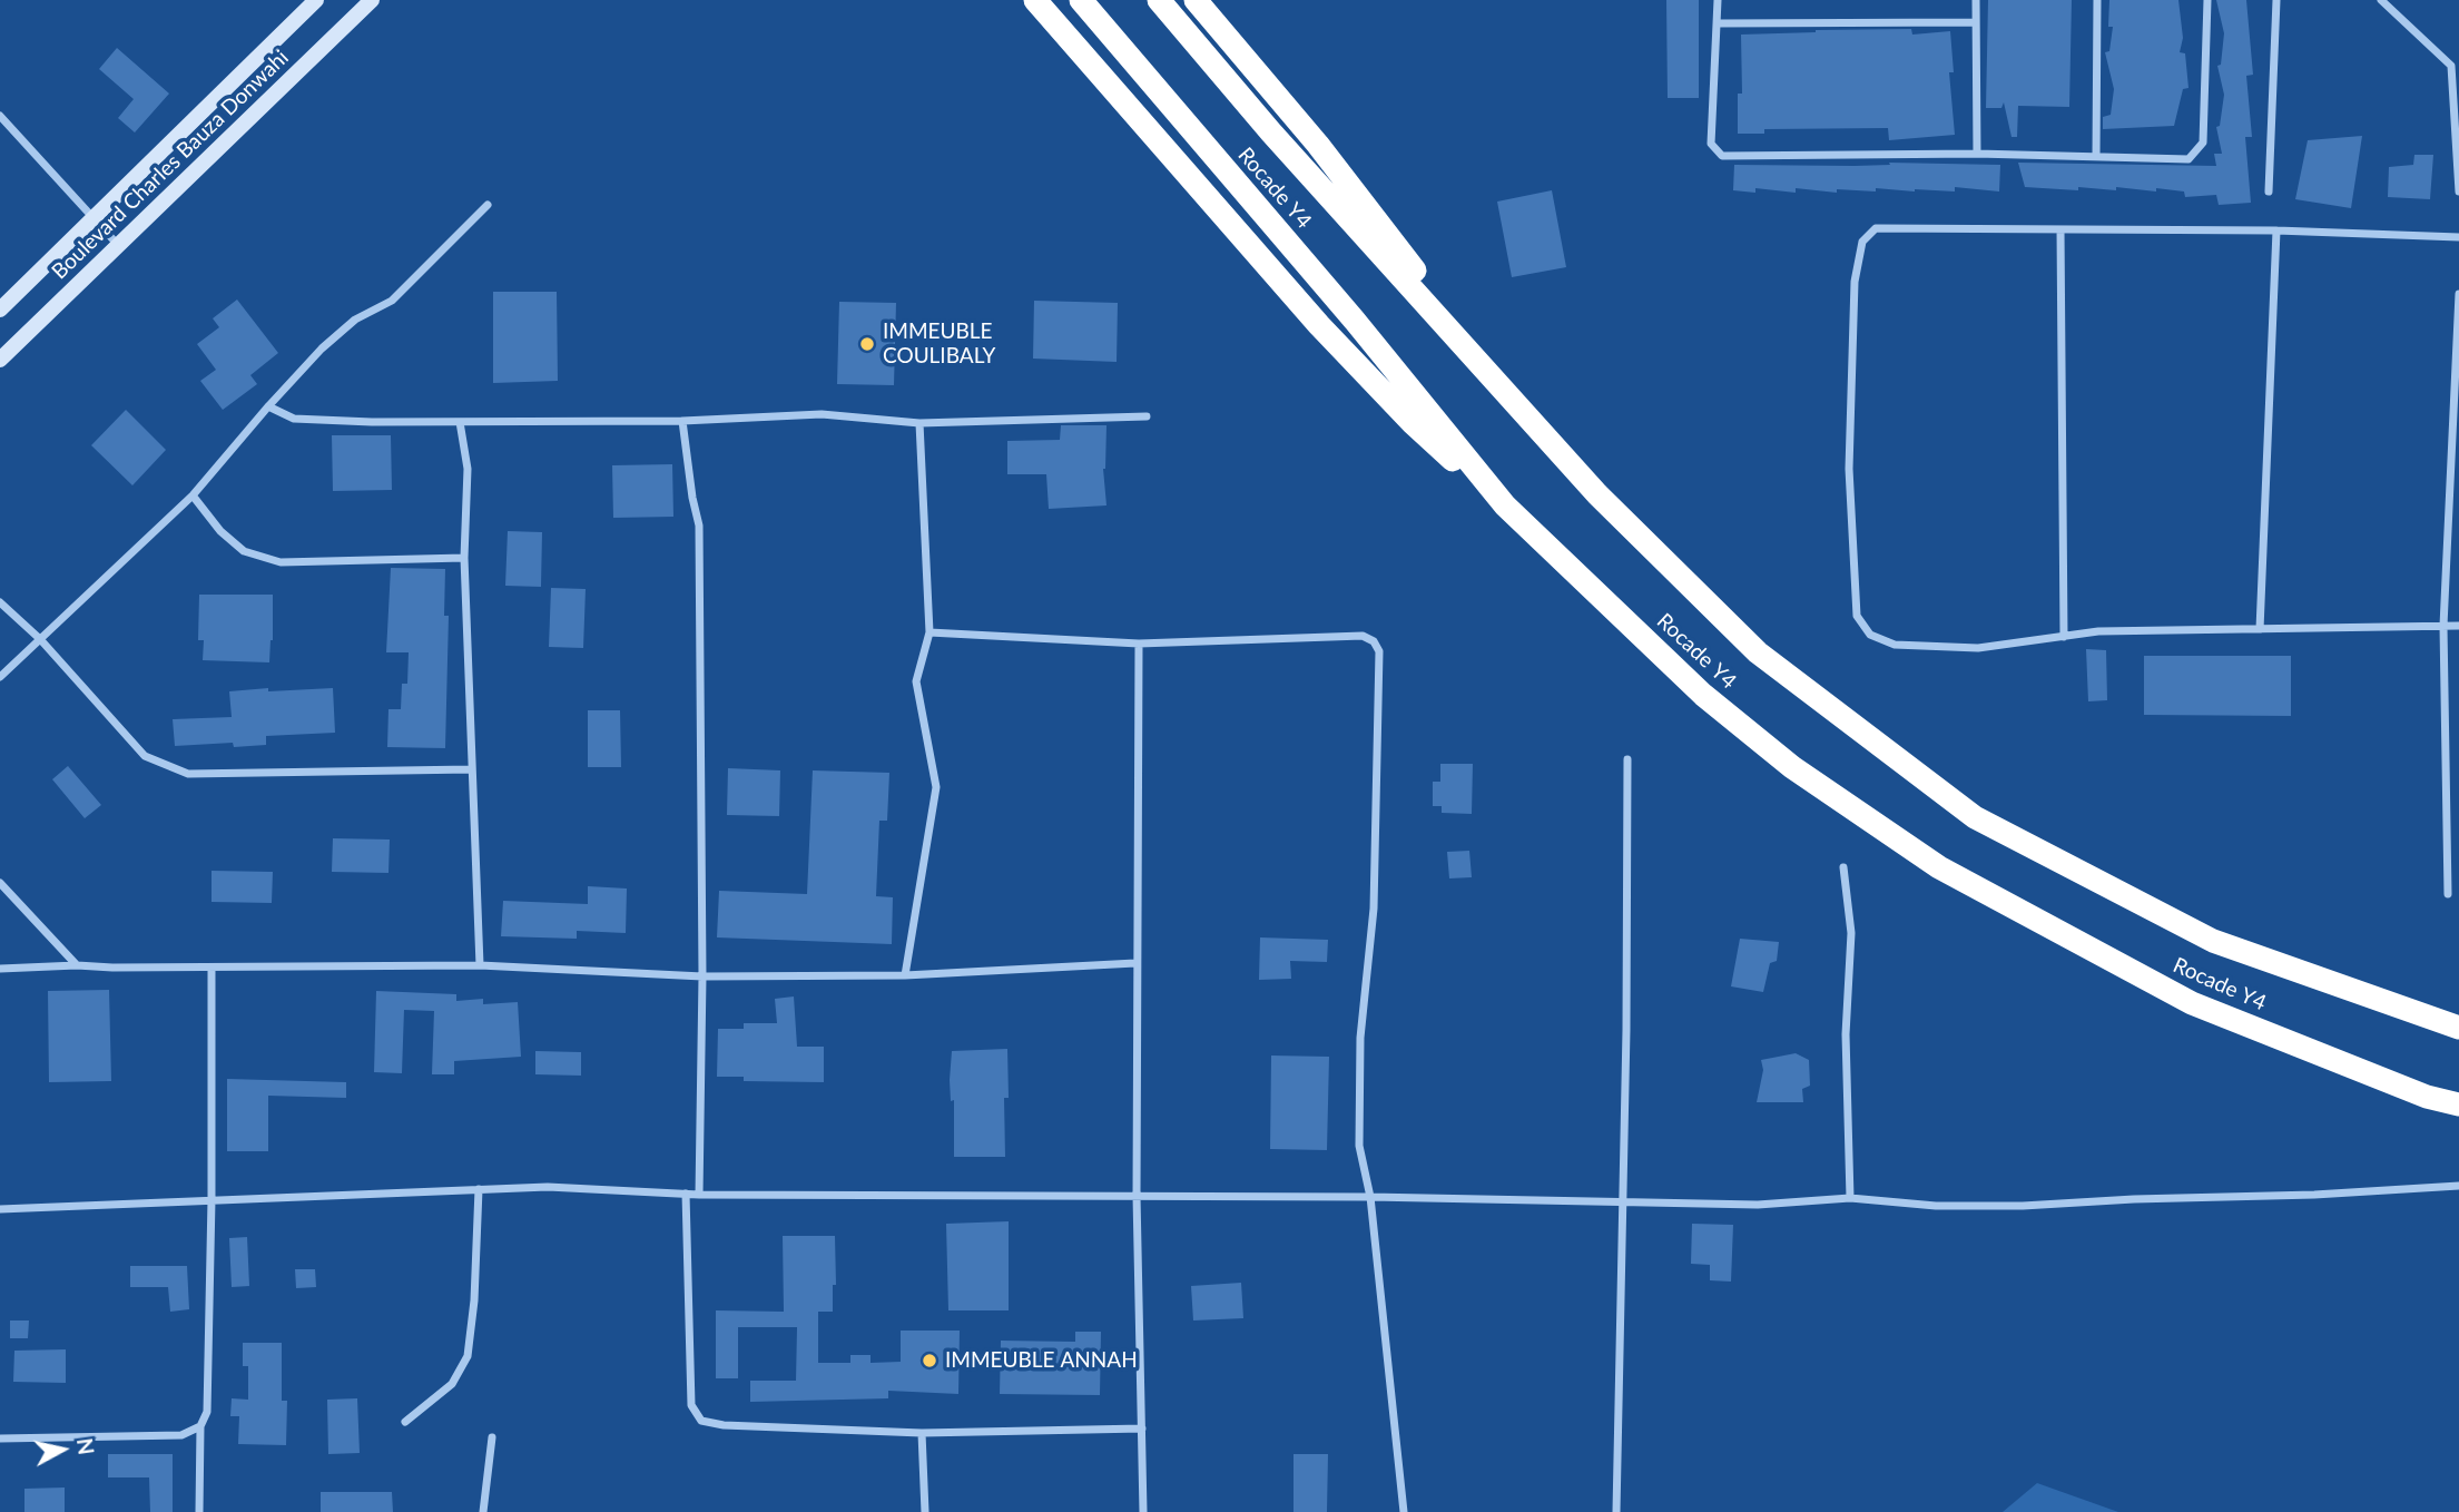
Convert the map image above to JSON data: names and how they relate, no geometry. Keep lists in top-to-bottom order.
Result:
{
  "streets": {
    "highway": ["Rocade Y4"],
    "main road": ["Boulevard Charles Bauza Donwahi"]
  },
  "places": ["IMMEUBLE COULIBALY", "IMMEUBLE ANNAH"],
  "north": "right"
}
